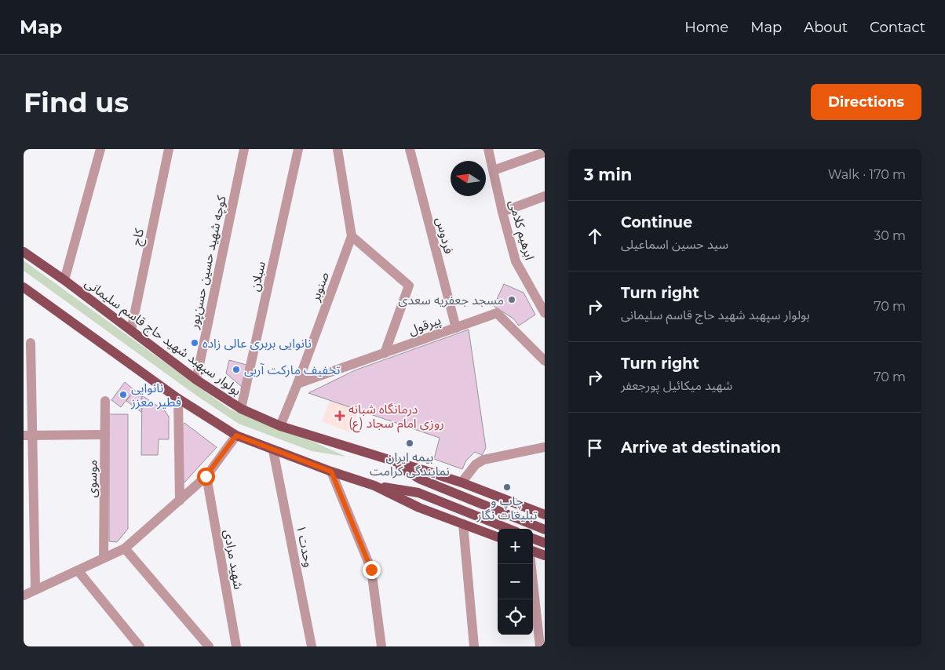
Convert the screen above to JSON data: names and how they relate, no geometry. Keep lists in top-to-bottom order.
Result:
{
  "streets": {
    "main road": ["بولوار سپهبد شهید حاج قاسم سلیمانی"],
    "street": [
      "ابرهیم کلامی",
      "فردوس",
      "کاج",
      "کوچه شهید حسین حسن‌پور",
      "سبلان",
      "صنوبر",
      "پیرقول",
      "موسوی",
      "وحدت ۱",
      "شهید مرادی"
    ]
  },
  "crossings": [
    ["فردوس", "پیرقول"],
    ["کاج", "بولوار سپهبد شهید حاج قاسم سلیمانی"],
    ["کوچه شهید حسین حسن‌پور", "بولوار سپهبد شهید حاج قاسم سلیمانی"],
    ["سبلان", "بولوار سپهبد شهید حاج قاسم سلیمانی"],
    ["صنوبر", "پیرقول"],
    ["صنوبر", "بولوار سپهبد شهید حاج قاسم سلیمانی"]
  ],
  "places": {
    "other": [
      "مسجد جعفریه سعدی",
      "نانوایی بربری عالی زاده",
      "تخفیف مارکت آربی",
      "نانوایی فطیر معزز",
      "بیمه ایران نمایندگی کرامت",
      "چاپ و تبلیغات نگار"
    ],
    "health": ["درمانگاه شبانه روزی امام سجاد (ع)"]
  },
  "north": "left",
  "page": {
    "header": "Map",
    "nav": [
      "Home",
      "Map",
      "About",
      "Contact"
    ],
    "buttons": "Directions",
    "title": "Find us",
    "heading": ["3 min", "Walk · 170 m"],
    "list": [
      ["Continue", "سید حسین اسماعیلی", "30 m"],
      ["Turn right", "بولوار سپهبد شهید حاج قاسم سلیمانی", "70 m"],
      ["Turn right", "شهید میکائیل پورجعفر", "70 m"],
      "Arrive at destination"
    ],
    "map_buttons": ["+", "−"]
  }
}
